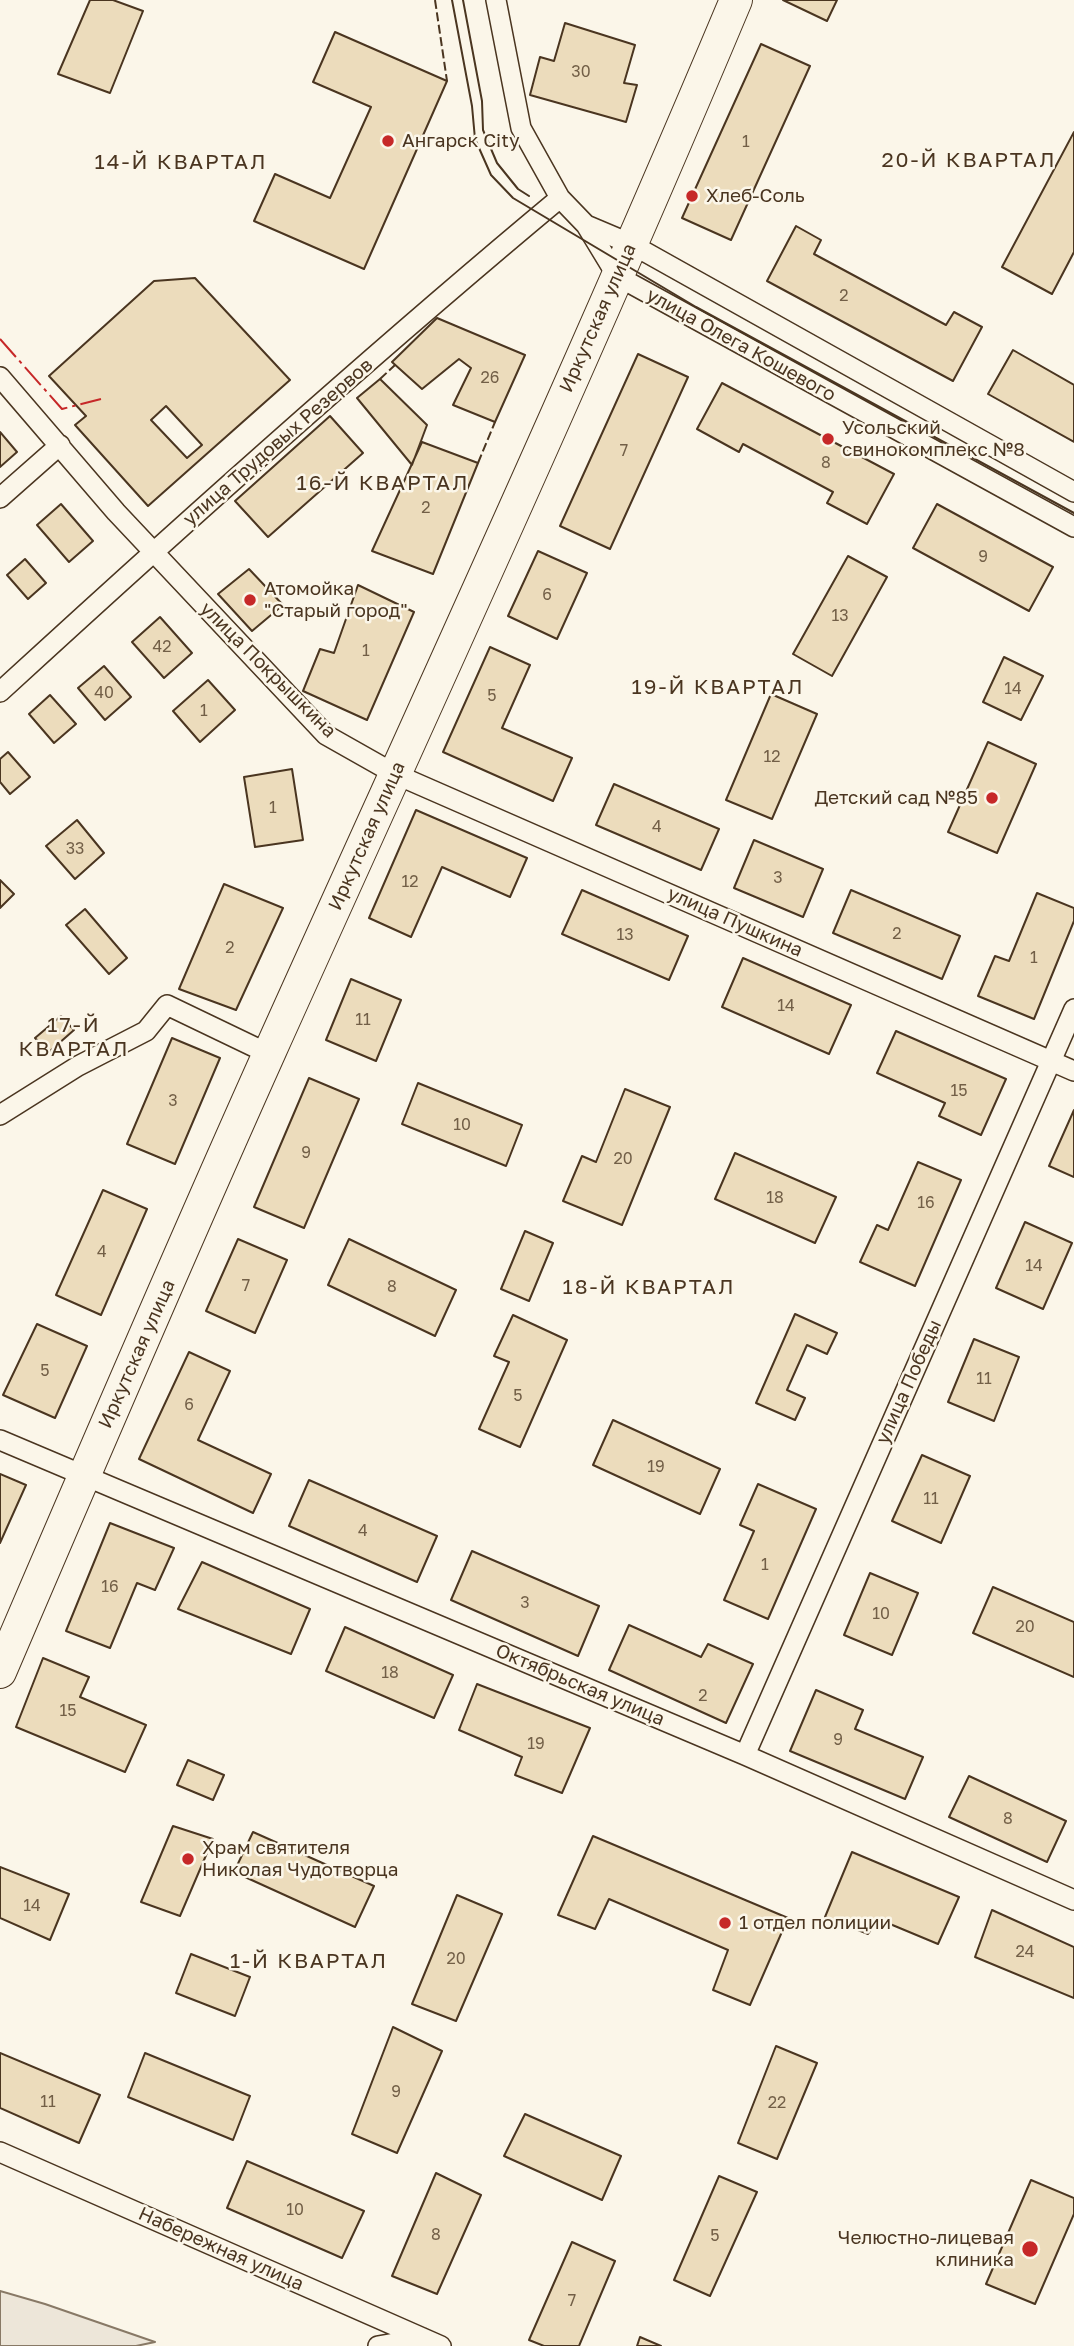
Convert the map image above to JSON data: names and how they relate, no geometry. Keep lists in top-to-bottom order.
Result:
{
  "streets": {
    "main road": ["Иркутская улица"],
    "street": [
      "улица Олега Кошевого",
      "улица Трудовых Резервов",
      "улица Покрышкина",
      "улица Пушкина",
      "улица Победы",
      "Октябрьская улица",
      "Набережная улица"
    ]
  },
  "crossings": [
    ["Иркутская улица", "улица Олега Кошевого"],
    ["Иркутская улица", "улица Покрышкина"],
    ["Иркутская улица", "улица Пушкина"],
    ["Иркутская улица", "Октябрьская улица"],
    ["улица Трудовых Резервов", "улица Покрышкина"],
    ["улица Покрышкина", "улица Пушкина"],
    ["улица Пушкина", "улица Победы"],
    ["улица Победы", "Октябрьская улица"]
  ],
  "districts": [
    "20-Й КВАРТАЛ",
    "14-Й КВАРТАЛ",
    "16-Й КВАРТАЛ",
    "19-Й КВАРТАЛ",
    "17-Й КВАРТАЛ",
    "18-Й КВАРТАЛ",
    "1-Й КВАРТАЛ"
  ],
  "places": [
    "Ангарск City",
    "Хлеб-Соль",
    "Усольский свинокомплекс №8",
    "Атомойка \"Старый город\"",
    "Детский сад №85",
    "Храм святителя Николая Чудотворца",
    "1 отдел полиции",
    "Челюстно-лицевая клиника"
  ],
  "house_numbers": [
    "30",
    "1",
    "2",
    "26",
    "7",
    "8",
    "2",
    "9",
    "6",
    "13",
    "42",
    "1",
    "14",
    "40",
    "5",
    "1",
    "12",
    "1",
    "4",
    "33",
    "3",
    "12",
    "2",
    "13",
    "2",
    "1",
    "14",
    "11",
    "15",
    "3",
    "10",
    "9",
    "20",
    "18",
    "16",
    "4",
    "14",
    "7",
    "8",
    "5",
    "11",
    "5",
    "6",
    "19",
    "11",
    "4",
    "1",
    "16",
    "3",
    "10",
    "20",
    "18",
    "2",
    "15",
    "9",
    "19",
    "8",
    "14",
    "24",
    "20",
    "9",
    "11",
    "22",
    "10",
    "8",
    "5",
    "7"
  ]
}
